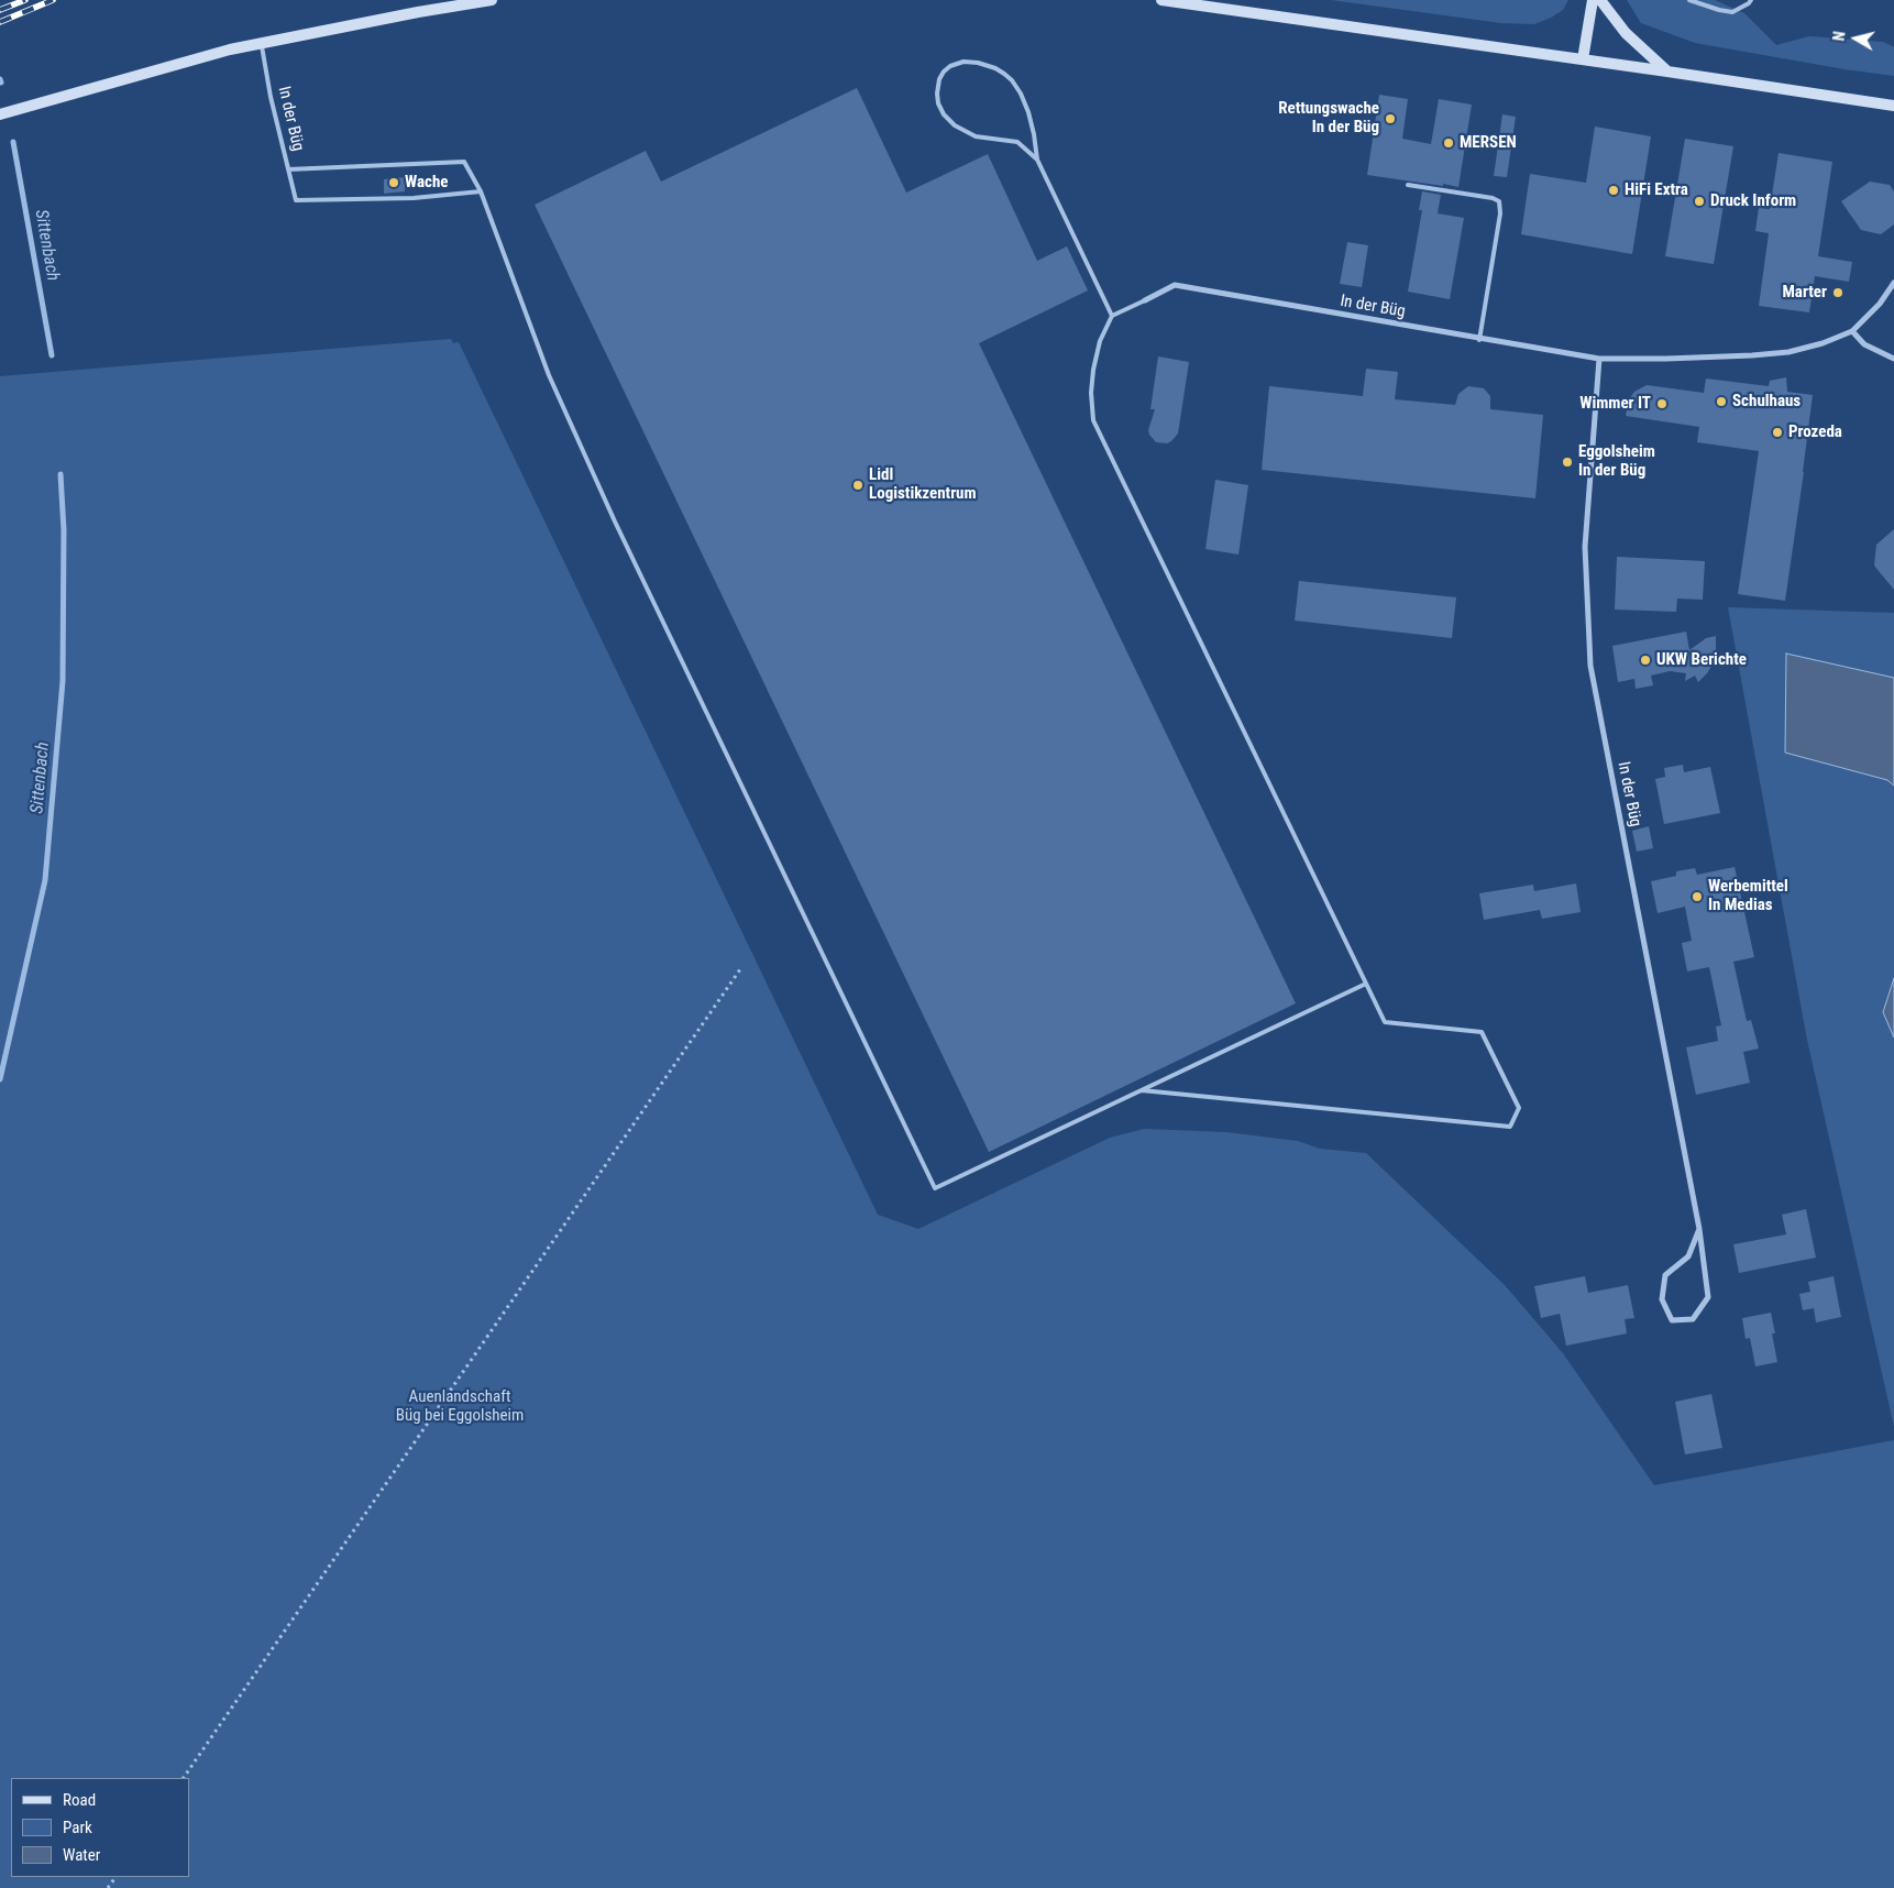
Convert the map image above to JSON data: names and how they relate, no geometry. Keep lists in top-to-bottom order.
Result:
{
  "streets": {
    "street": ["In der Büg"]
  },
  "water": ["Sittenbach"],
  "parks": ["Auenlandschaft Büg bei Eggolsheim"],
  "places": [
    "Rettungswache In der Büg",
    "MERSEN",
    "Wache",
    "HiFi Extra",
    "Druck Inform",
    "Marter",
    "Schulhaus",
    "Wimmer IT",
    "Prozeda",
    "Eggolsheim In der Büg",
    "Lidl Logistikzentrum",
    "UKW Berichte",
    "Werbemittel In Medias"
  ],
  "legend": ["Road", "Park", "Water"],
  "north": "left"
}
